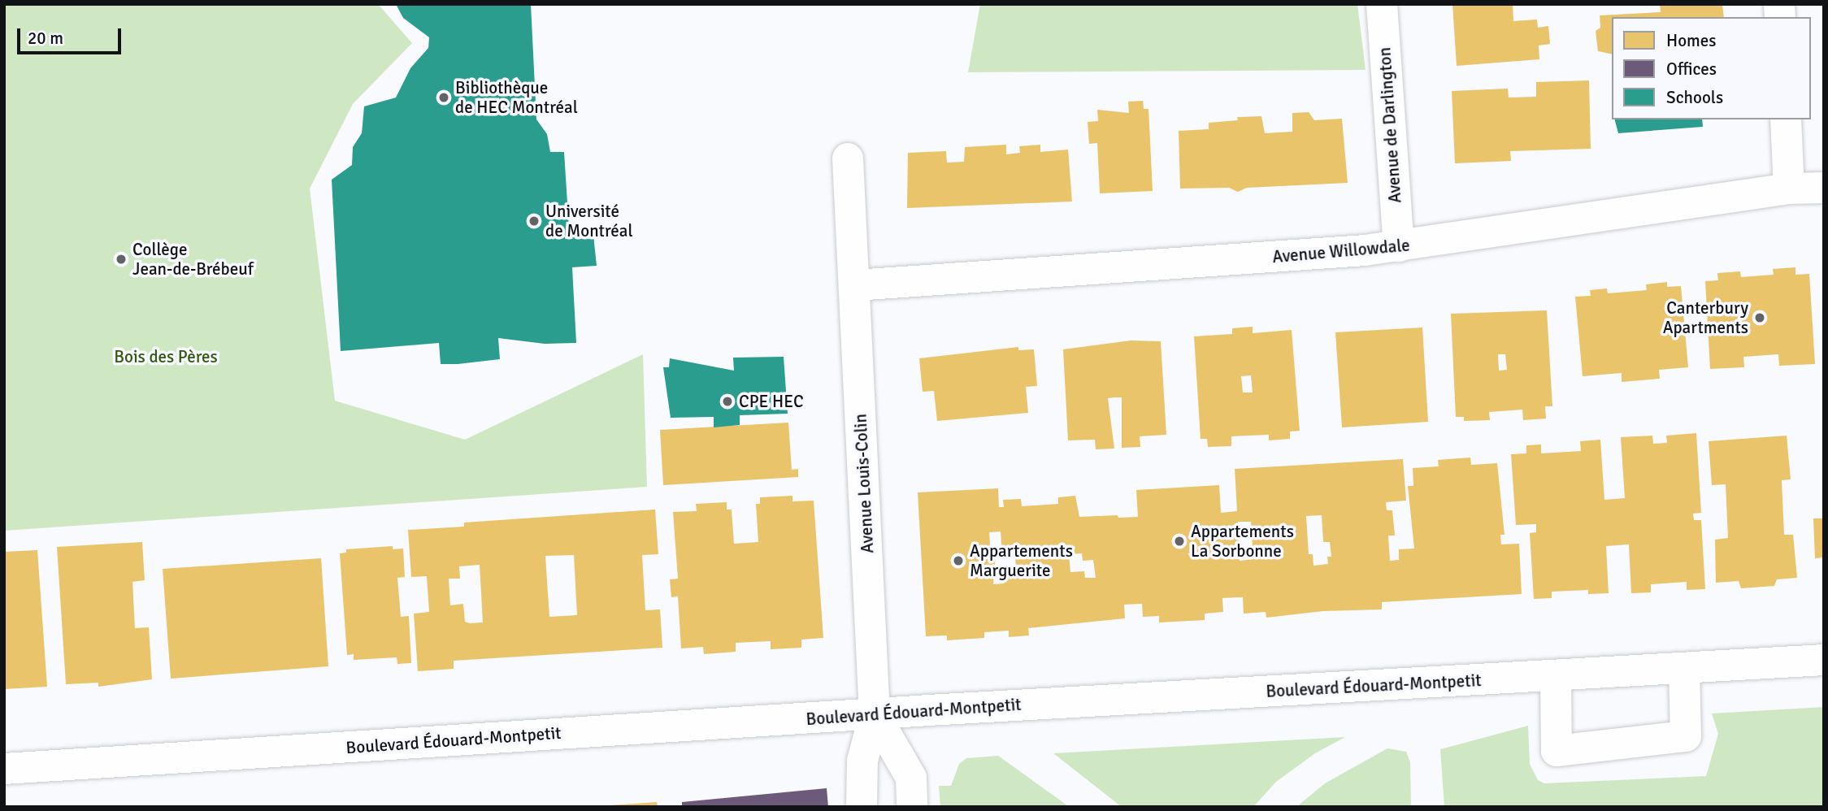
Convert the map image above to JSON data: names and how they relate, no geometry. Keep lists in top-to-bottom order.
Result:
{
  "streets": {
    "street": [
      "Avenue de Darlington",
      "Avenue Willowdale",
      "Avenue Louis-Colin",
      "Boulevard Édouard-Montpetit"
    ]
  },
  "crossings": [
    ["Avenue de Darlington", "Avenue Willowdale"],
    ["Avenue Willowdale", "Avenue Louis-Colin"],
    ["Avenue Louis-Colin", "Boulevard Édouard-Montpetit"]
  ],
  "parks": ["Bois des Pères"],
  "places": [
    "Bibliothèque de HEC Montréal",
    "Université de Montréal",
    "Collège Jean-de-Brébeuf",
    "Canterbury Apartments",
    "CPE HEC",
    "Appartements La Sorbonne",
    "Appartements Marguerite"
  ],
  "legend": ["Homes", "Offices", "Schools"],
  "scale_bar": "20 m"
}
